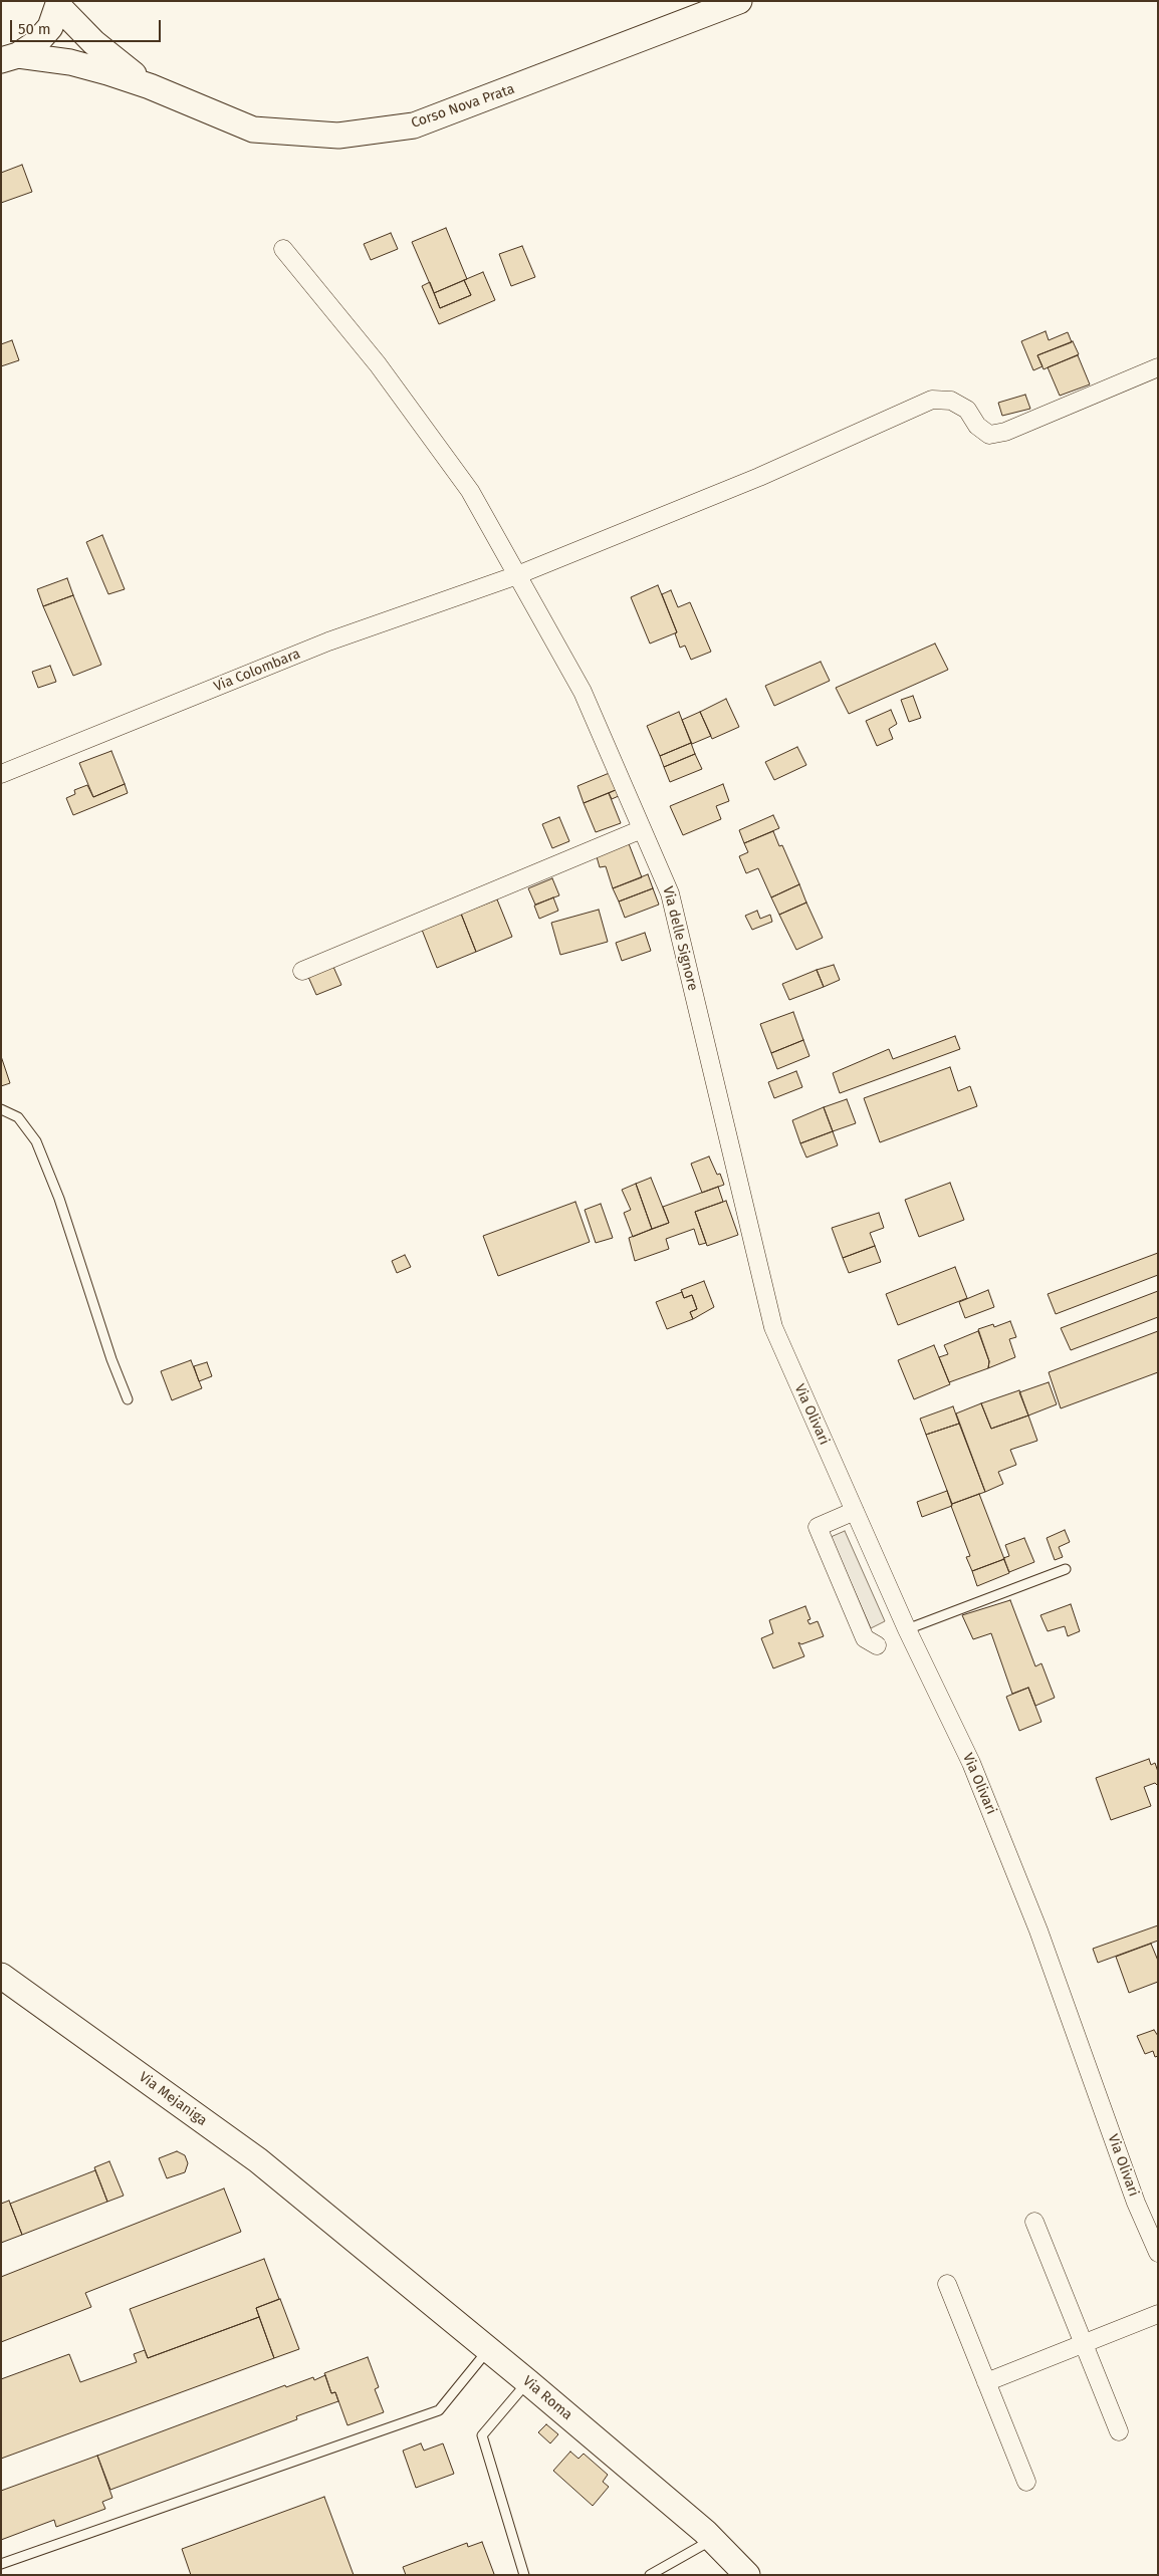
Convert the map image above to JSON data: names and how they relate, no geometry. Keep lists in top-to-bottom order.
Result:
{
  "streets": {
    "main road": ["Corso Nova Prata", "Via Mejaniga", "Via Roma"],
    "street": ["Via Colombara", "Via delle Signore", "Via Olivari"]
  },
  "crossings": [
    ["Via Colombara", "Via delle Signore"],
    ["Via delle Signore", "Via Olivari"],
    ["Via Mejaniga", "Via Roma"]
  ],
  "scale_bar": "50 m"
}
